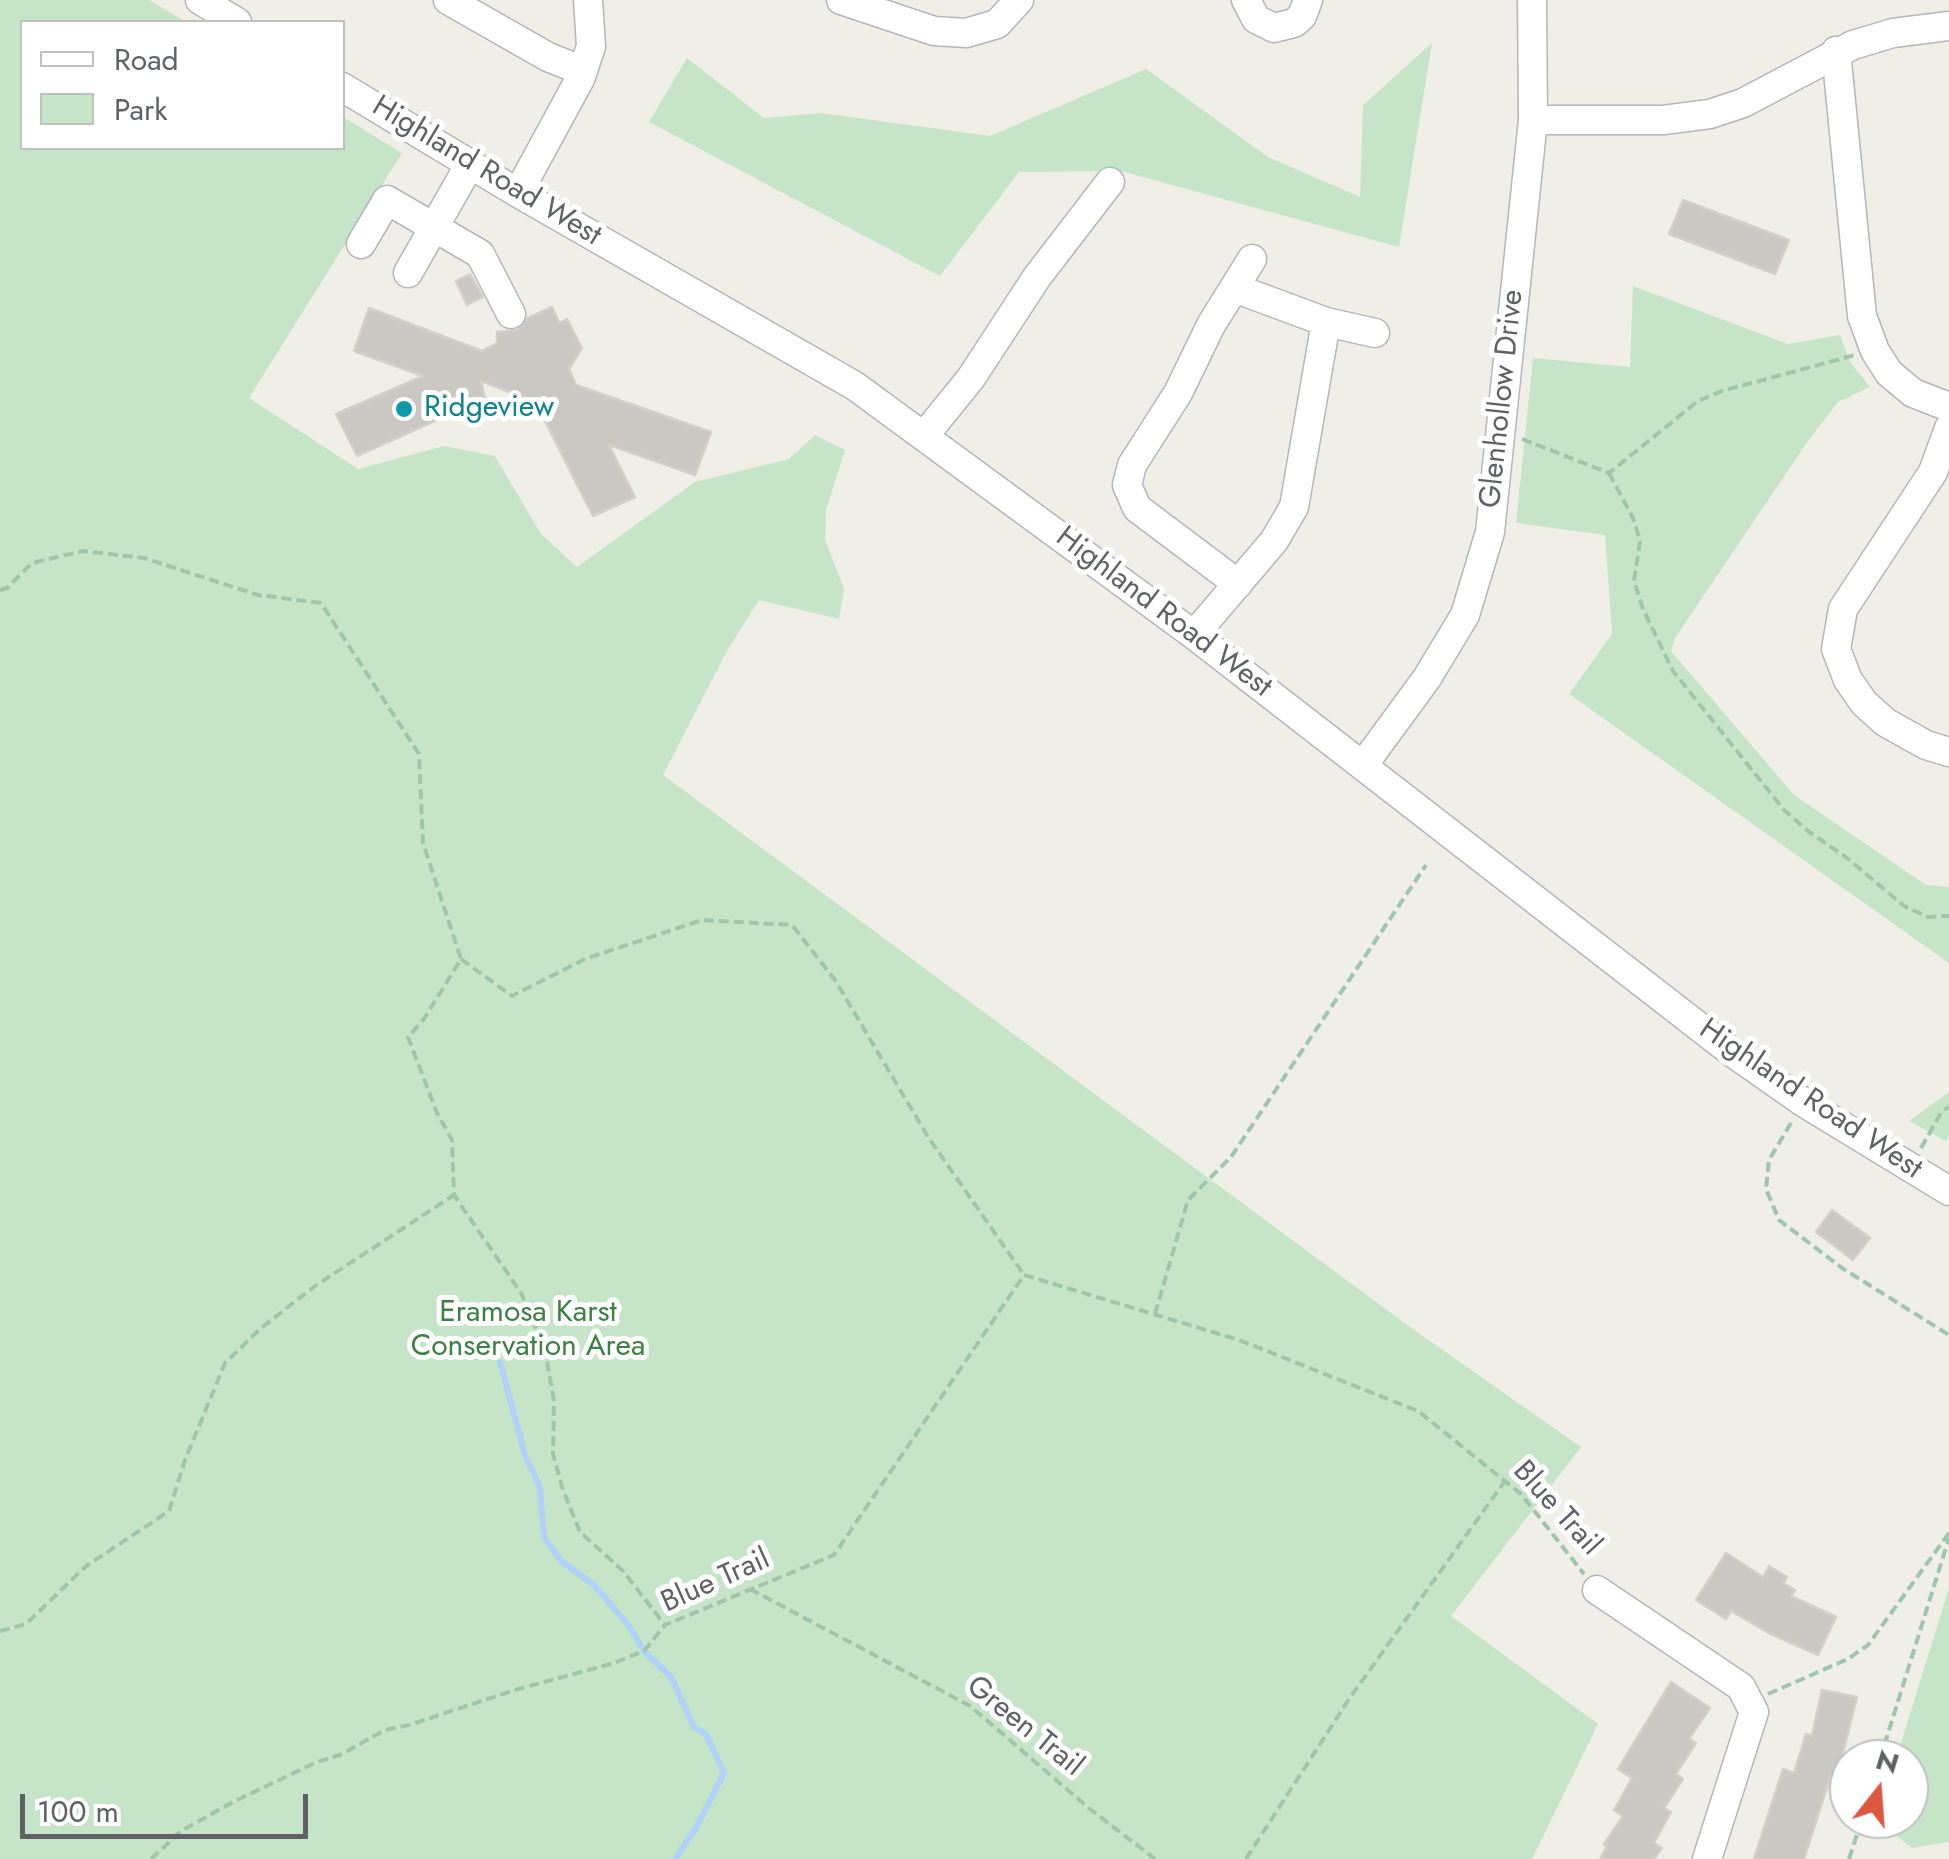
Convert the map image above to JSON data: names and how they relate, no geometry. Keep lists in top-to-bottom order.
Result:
{
  "streets": {
    "street": ["Highland Road West", "Glenhollow Drive"],
    "path": ["Blue Trail", "Green Trail"]
  },
  "crossings": [
    ["Highland Road West", "Glenhollow Drive"],
    ["Blue Trail", "Green Trail"]
  ],
  "parks": ["Eramosa Karst Conservation Area"],
  "places": ["Ridgeview"],
  "legend": ["Road", "Park"],
  "scale_bar": "100 m",
  "north": "top"
}
